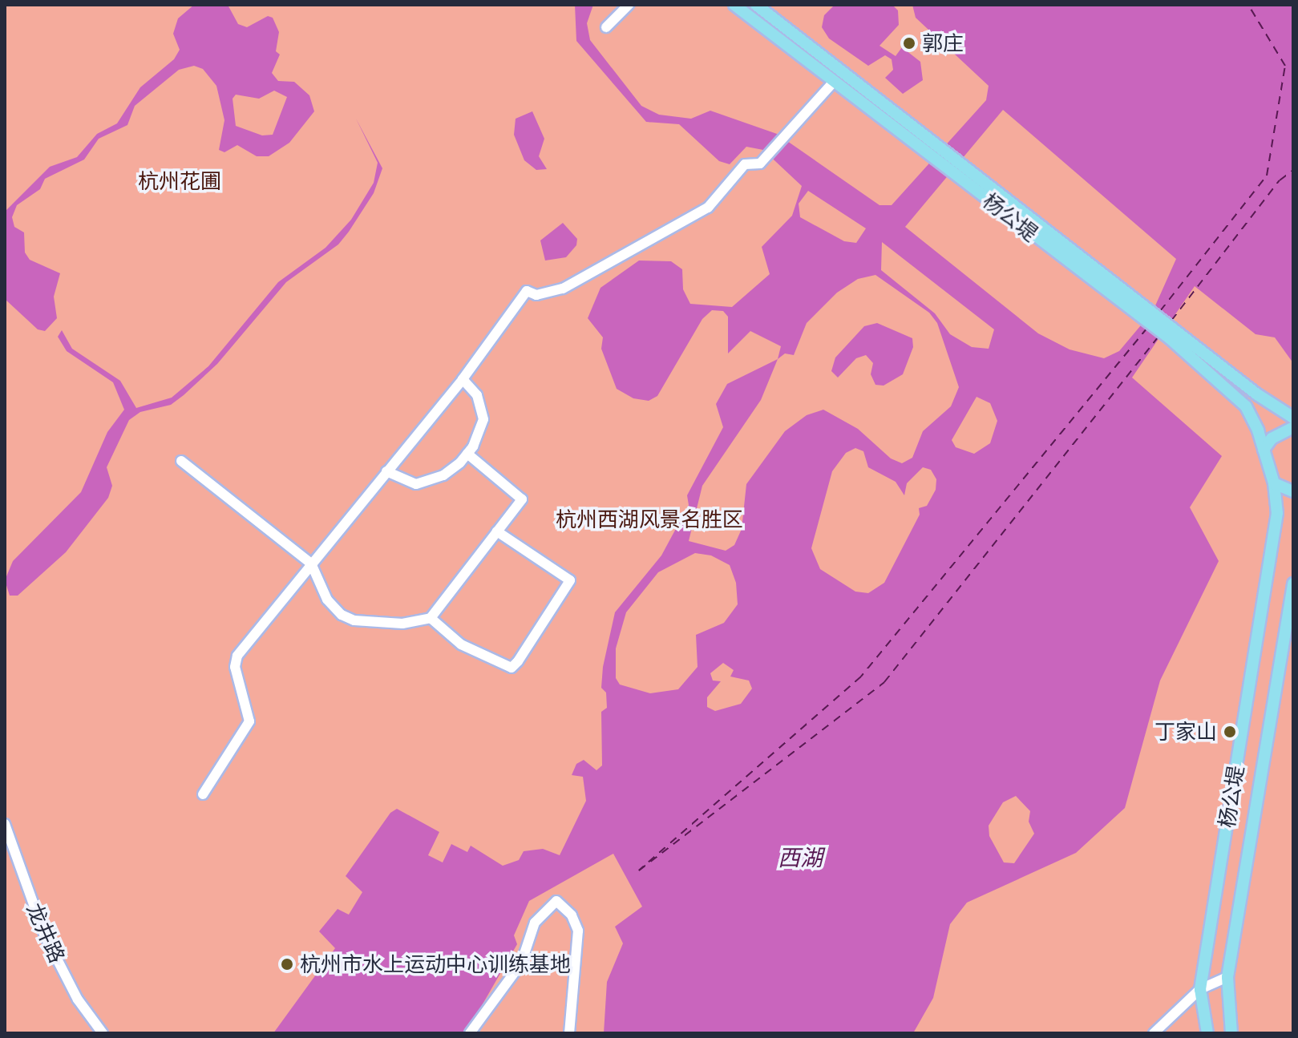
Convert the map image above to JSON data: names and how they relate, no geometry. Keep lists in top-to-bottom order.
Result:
{
  "streets": {
    "main road": ["杨公堤"],
    "street": ["龙井路"]
  },
  "water": ["西湖"],
  "parks": ["杭州花圃", "杭州西湖风景名胜区"],
  "places": ["郭庄", "丁家山", "杭州市水上运动中心训练基地"]
}
